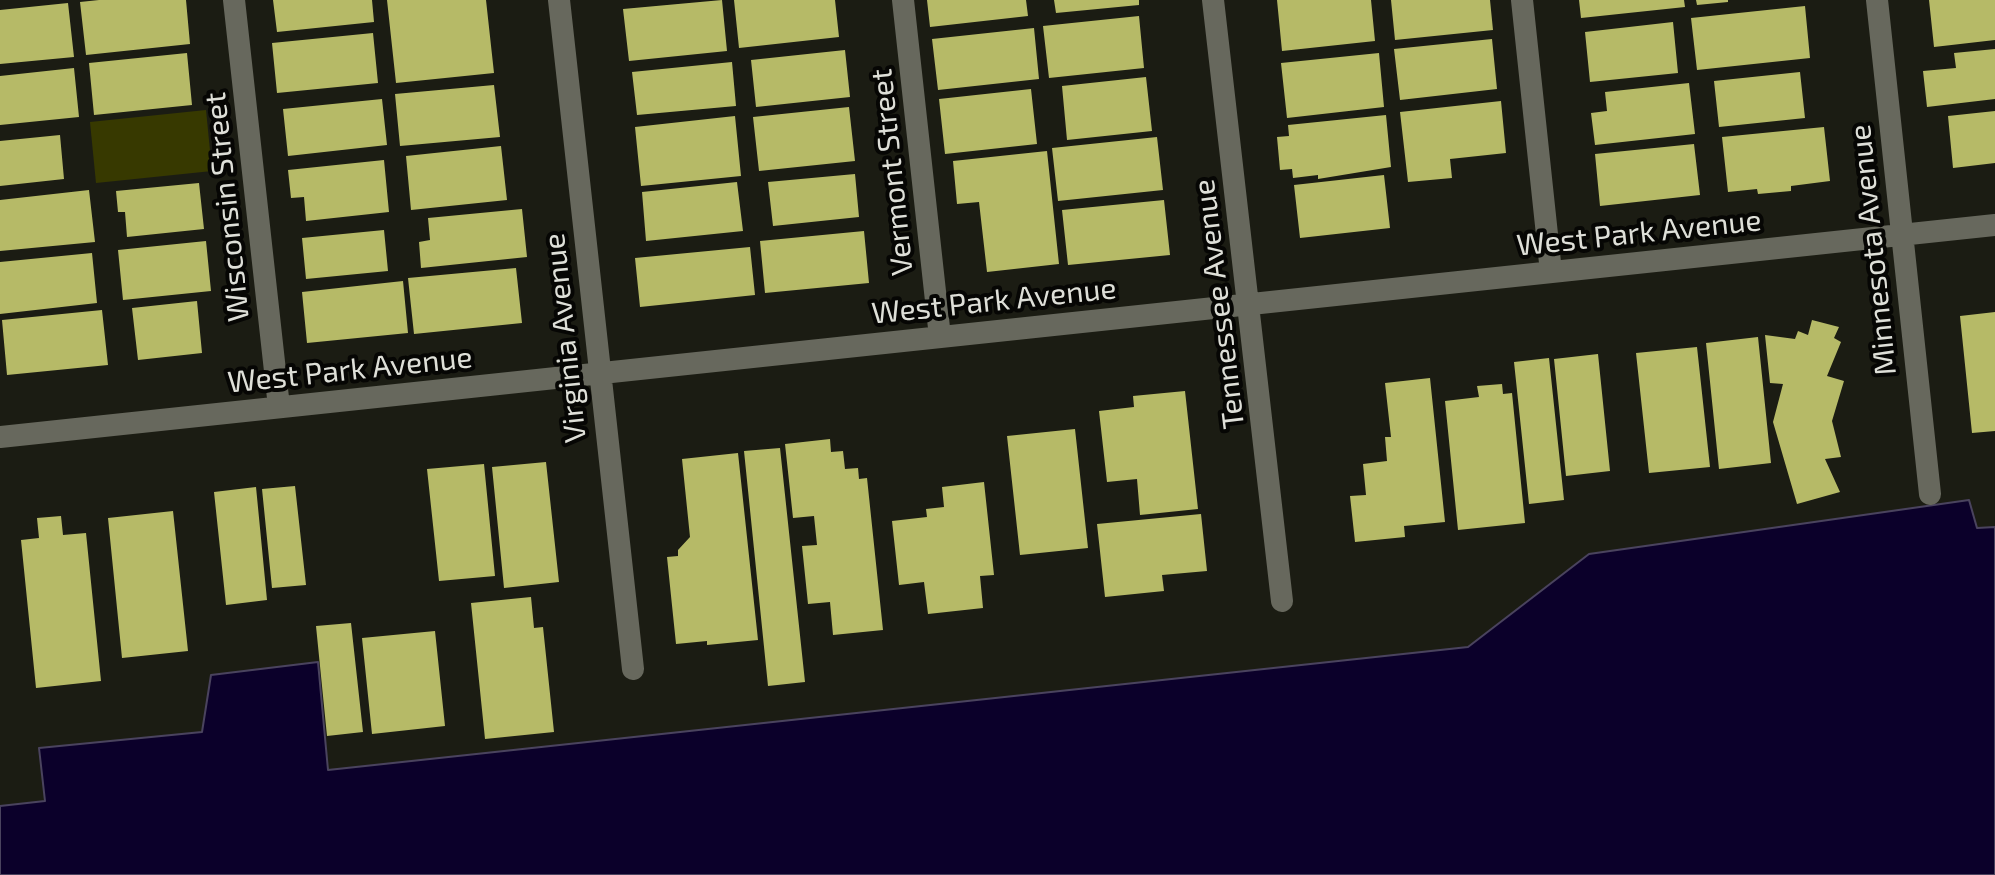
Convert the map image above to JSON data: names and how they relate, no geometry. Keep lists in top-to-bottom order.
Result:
{
  "streets": {
    "street": [
      "Vermont Street",
      "Wisconsin Street",
      "West Park Avenue",
      "Minnesota Avenue",
      "Tennessee Avenue",
      "Virginia Avenue"
    ]
  },
  "crossings": [
    ["Vermont Street", "West Park Avenue"],
    ["Wisconsin Street", "West Park Avenue"],
    ["West Park Avenue", "Minnesota Avenue"],
    ["West Park Avenue", "Tennessee Avenue"],
    ["West Park Avenue", "Virginia Avenue"]
  ]
}
